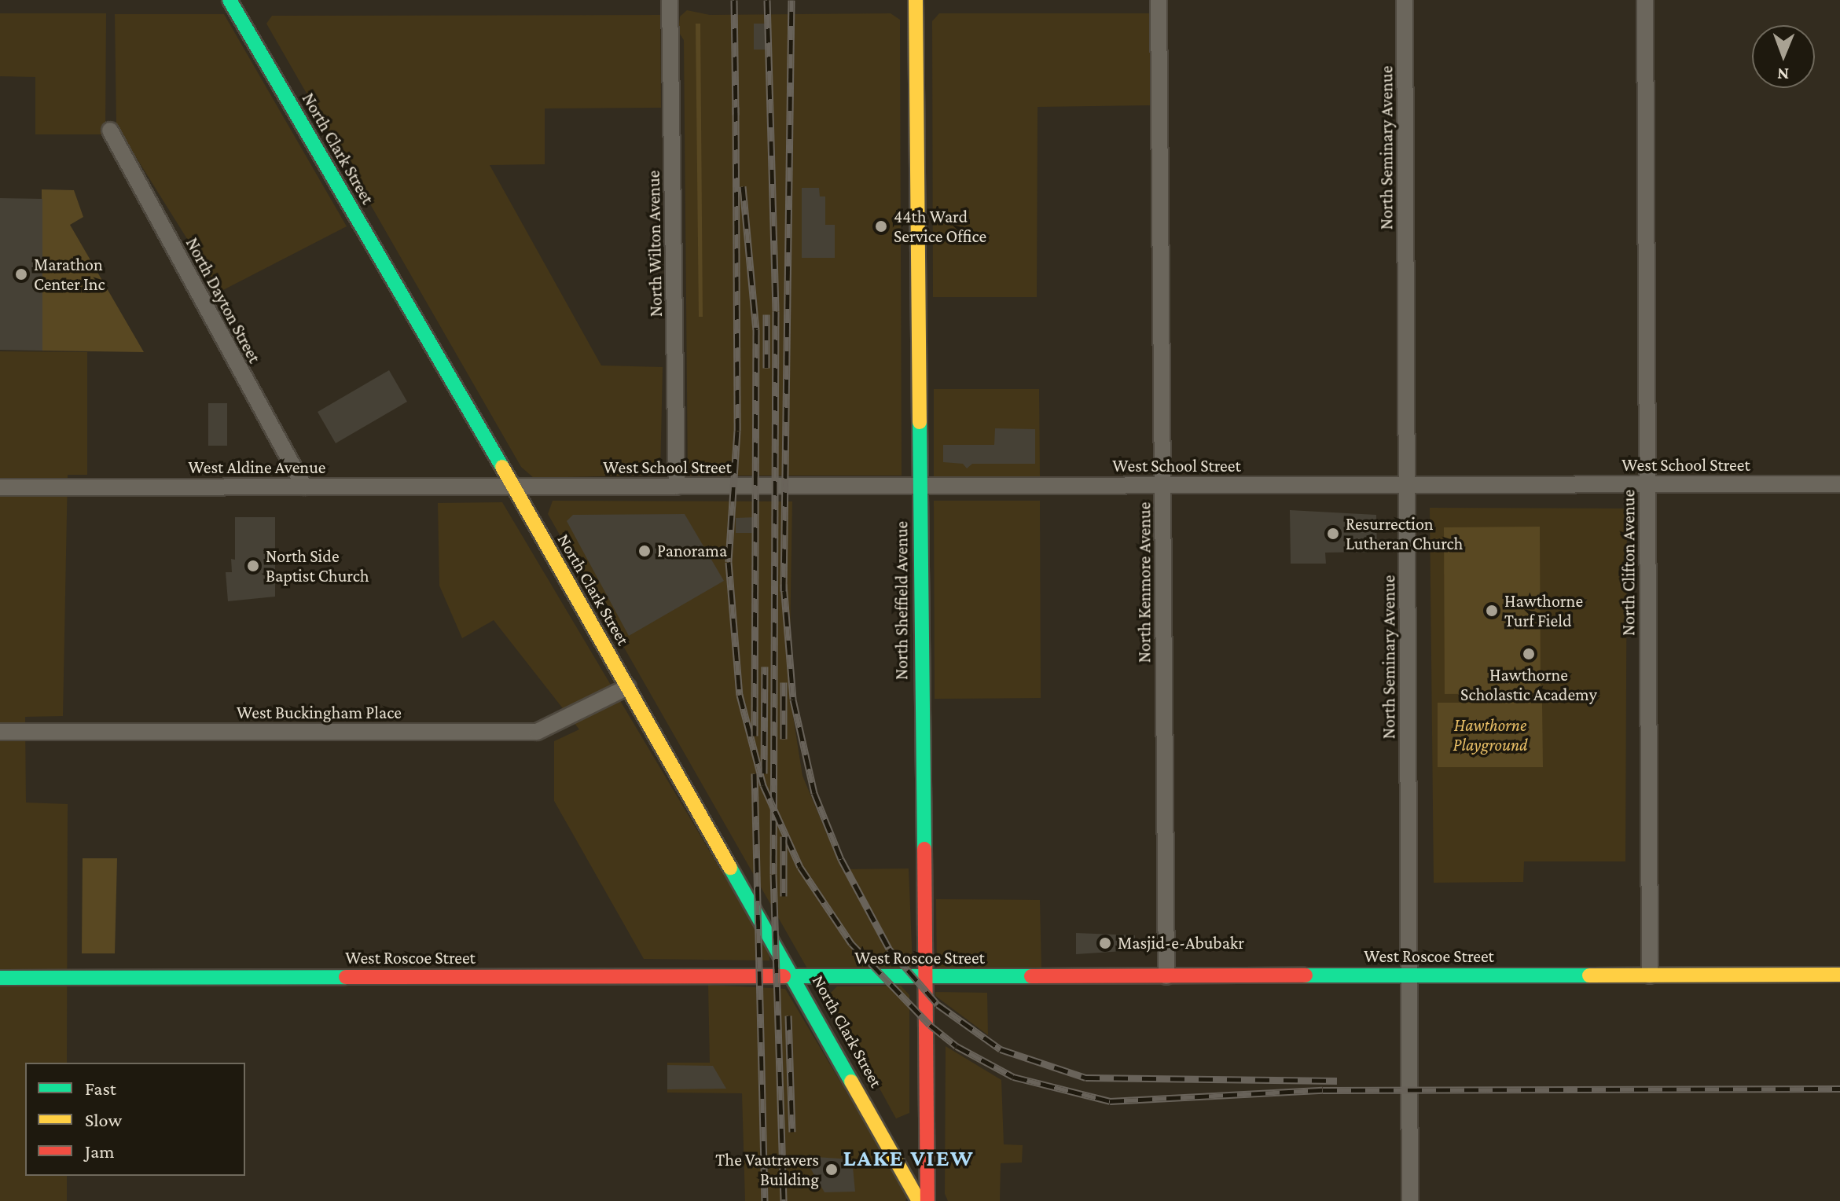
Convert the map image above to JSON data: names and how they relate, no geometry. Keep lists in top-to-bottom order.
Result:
{
  "streets": {
    "street": [
      "North Seminary Avenue",
      "North Clark Street",
      "North Wilton Avenue",
      "North Dayton Street",
      "West School Street",
      "West Aldine Avenue",
      "North Clifton Avenue",
      "North Kenmore Avenue",
      "North Sheffield Avenue",
      "West Buckingham Place",
      "West Roscoe Street"
    ]
  },
  "crossings": [
    ["North Seminary Avenue", "West School Street"],
    ["North Seminary Avenue", "West Roscoe Street"],
    ["North Clark Street", "West School Street"],
    ["North Clark Street", "West Aldine Avenue"],
    ["North Clark Street", "West Buckingham Place"],
    ["North Clark Street", "West Roscoe Street"],
    ["North Wilton Avenue", "West School Street"],
    ["North Dayton Street", "West Aldine Avenue"],
    ["West School Street", "West Aldine Avenue"],
    ["West School Street", "North Clifton Avenue"],
    ["West School Street", "North Kenmore Avenue"],
    ["West School Street", "North Sheffield Avenue"],
    ["North Clifton Avenue", "West Roscoe Street"],
    ["North Kenmore Avenue", "West Roscoe Street"],
    ["North Sheffield Avenue", "West Roscoe Street"]
  ],
  "districts": ["LAKE VIEW"],
  "parks": ["Hawthorne Playground"],
  "places": [
    "44th Ward Service Office",
    "Marathon Center Inc",
    "Resurrection Lutheran Church",
    "Panorama",
    "North Side Baptist Church",
    "Hawthorne Turf Field",
    "Hawthorne Scholastic Academy",
    "Masjid-e-Abubakr",
    "The Vautravers Building"
  ],
  "legend": ["Fast", "Slow", "Jam"],
  "north": "bottom"
}
